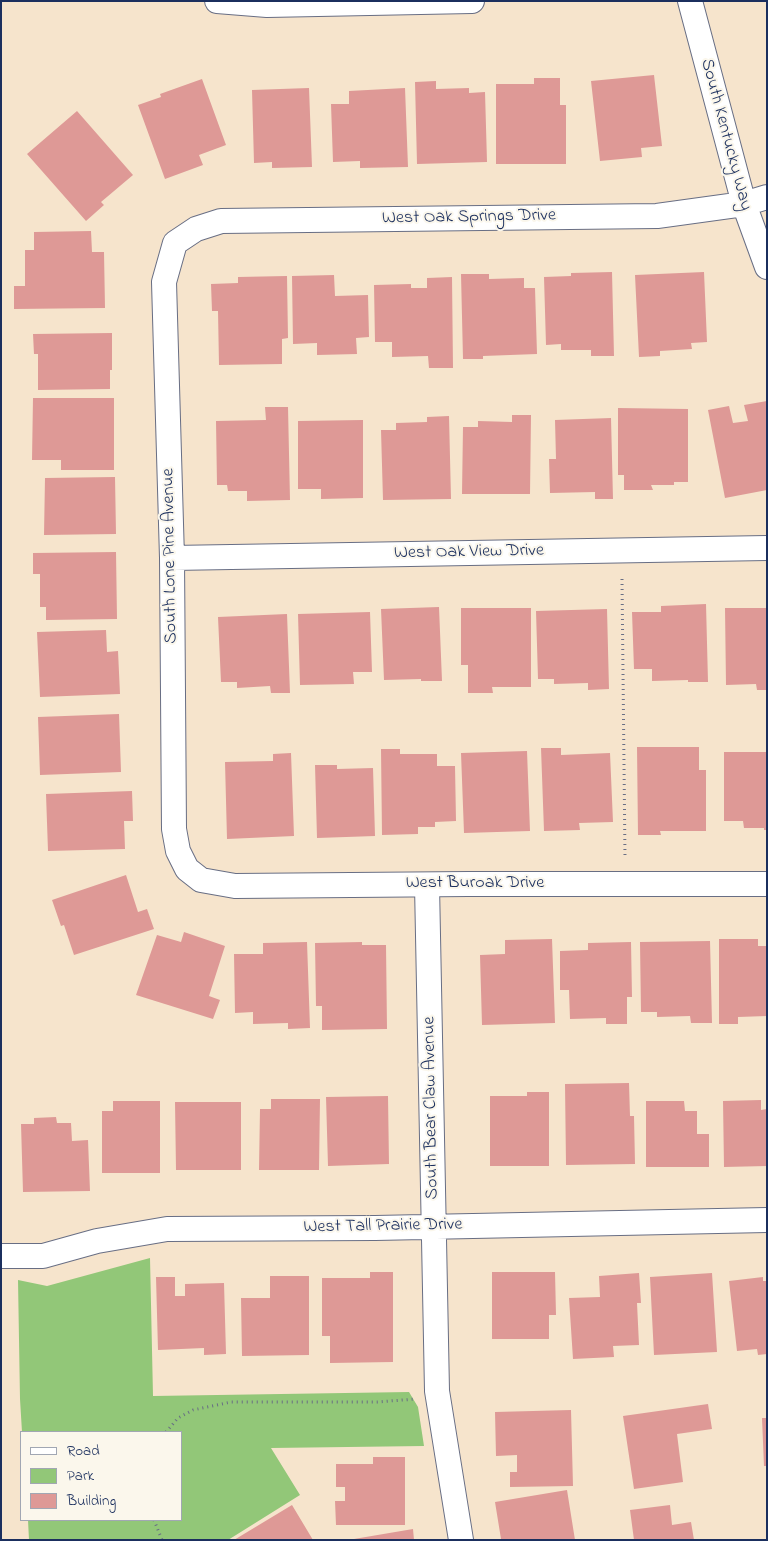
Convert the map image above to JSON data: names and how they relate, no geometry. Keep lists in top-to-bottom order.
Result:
{
  "streets": {
    "street": [
      "South Kentucky Way",
      "West Oak Springs Drive",
      "West Oak View Drive",
      "South Lone Pine Avenue",
      "West Buroak Drive",
      "South Bear Claw Avenue",
      "West Tall Prairie Drive"
    ]
  },
  "crossings": [
    ["South Kentucky Way", "West Oak Springs Drive"],
    ["West Oak Springs Drive", "South Lone Pine Avenue"],
    ["West Oak View Drive", "South Lone Pine Avenue"],
    ["South Lone Pine Avenue", "West Buroak Drive"],
    ["West Buroak Drive", "South Bear Claw Avenue"],
    ["South Bear Claw Avenue", "West Tall Prairie Drive"]
  ],
  "legend": ["Road", "Park", "Building"]
}
